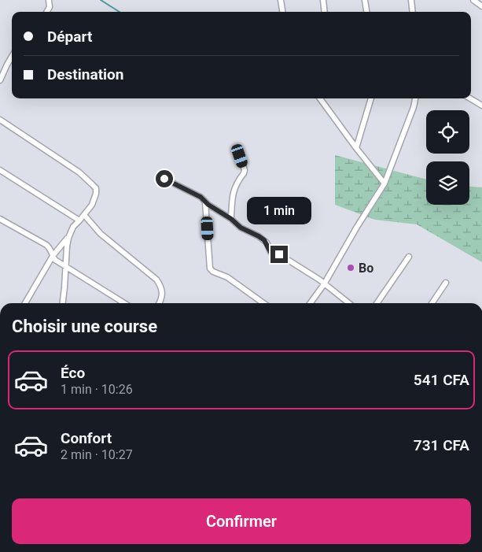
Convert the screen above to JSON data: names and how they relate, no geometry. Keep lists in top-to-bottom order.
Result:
{
  "places": ["Bo"],
  "page": {
    "banner": ["Départ", "Destination"],
    "bubble": "1 min",
    "heading": "Choisir une course",
    "list": [
      {
        "name": "Éco",
        "note": "1 min · 10:26",
        "value": "541 CFA"
      },
      {
        "name": "Confort",
        "note": "2 min · 10:27",
        "value": "731 CFA"
      }
    ],
    "buttons": "Confirmer"
  }
}
